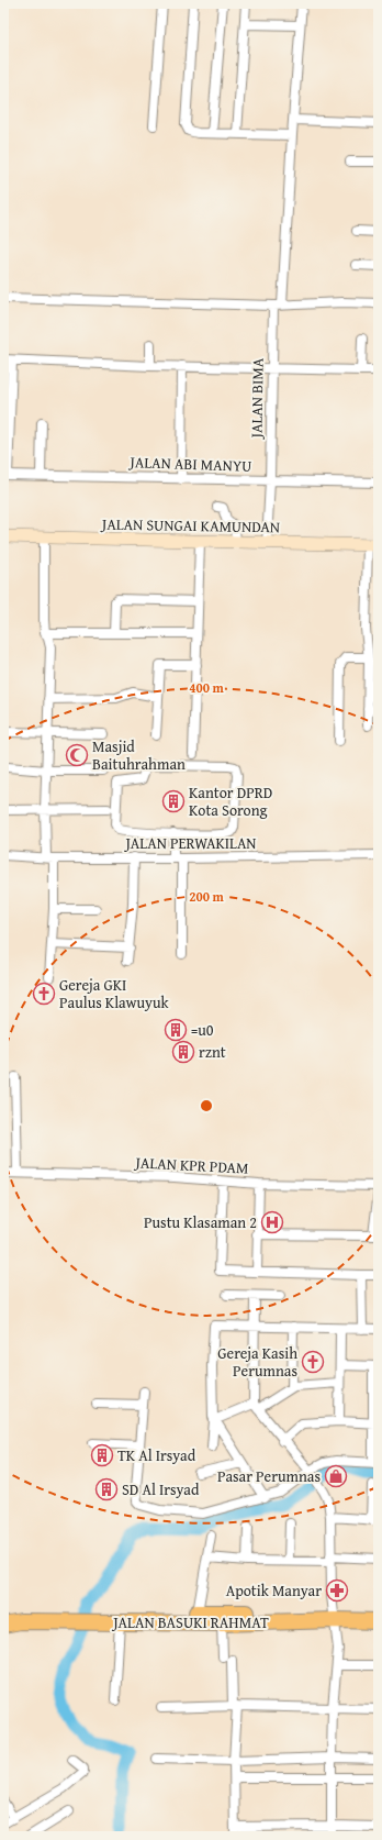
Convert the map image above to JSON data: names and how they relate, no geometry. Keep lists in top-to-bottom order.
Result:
{
  "streets": {
    "highway": ["JALAN BASUKI RAHMAT"],
    "main road": ["JALAN SUNGAI KAMUNDAN"],
    "street": [
      "JALAN BIMA",
      "JALAN ABI MANYU",
      "JALAN PERWAKILAN",
      "JALAN KPR PDAM"
    ]
  },
  "crossings": [
    ["JALAN BIMA", "JALAN ABI MANYU"],
    ["JALAN BIMA", "JALAN SUNGAI KAMUNDAN"]
  ],
  "places": {
    "mosque": ["Masjid Baituhrahman"],
    "building": [
      "Kantor DPRD Kota Sorong",
      "=u0",
      "rznt",
      "TK Al Irsyad",
      "SD Al Irsyad"
    ],
    "church": ["Gereja GKI Paulus Klawuyuk", "Gereja Kasih Perumnas"],
    "hospital": ["Pustu Klasaman 2"],
    "shop": ["Pasar Perumnas"],
    "pharmacy": ["Apotik Manyar"]
  },
  "rings": ["400 m", "200 m"]
}
